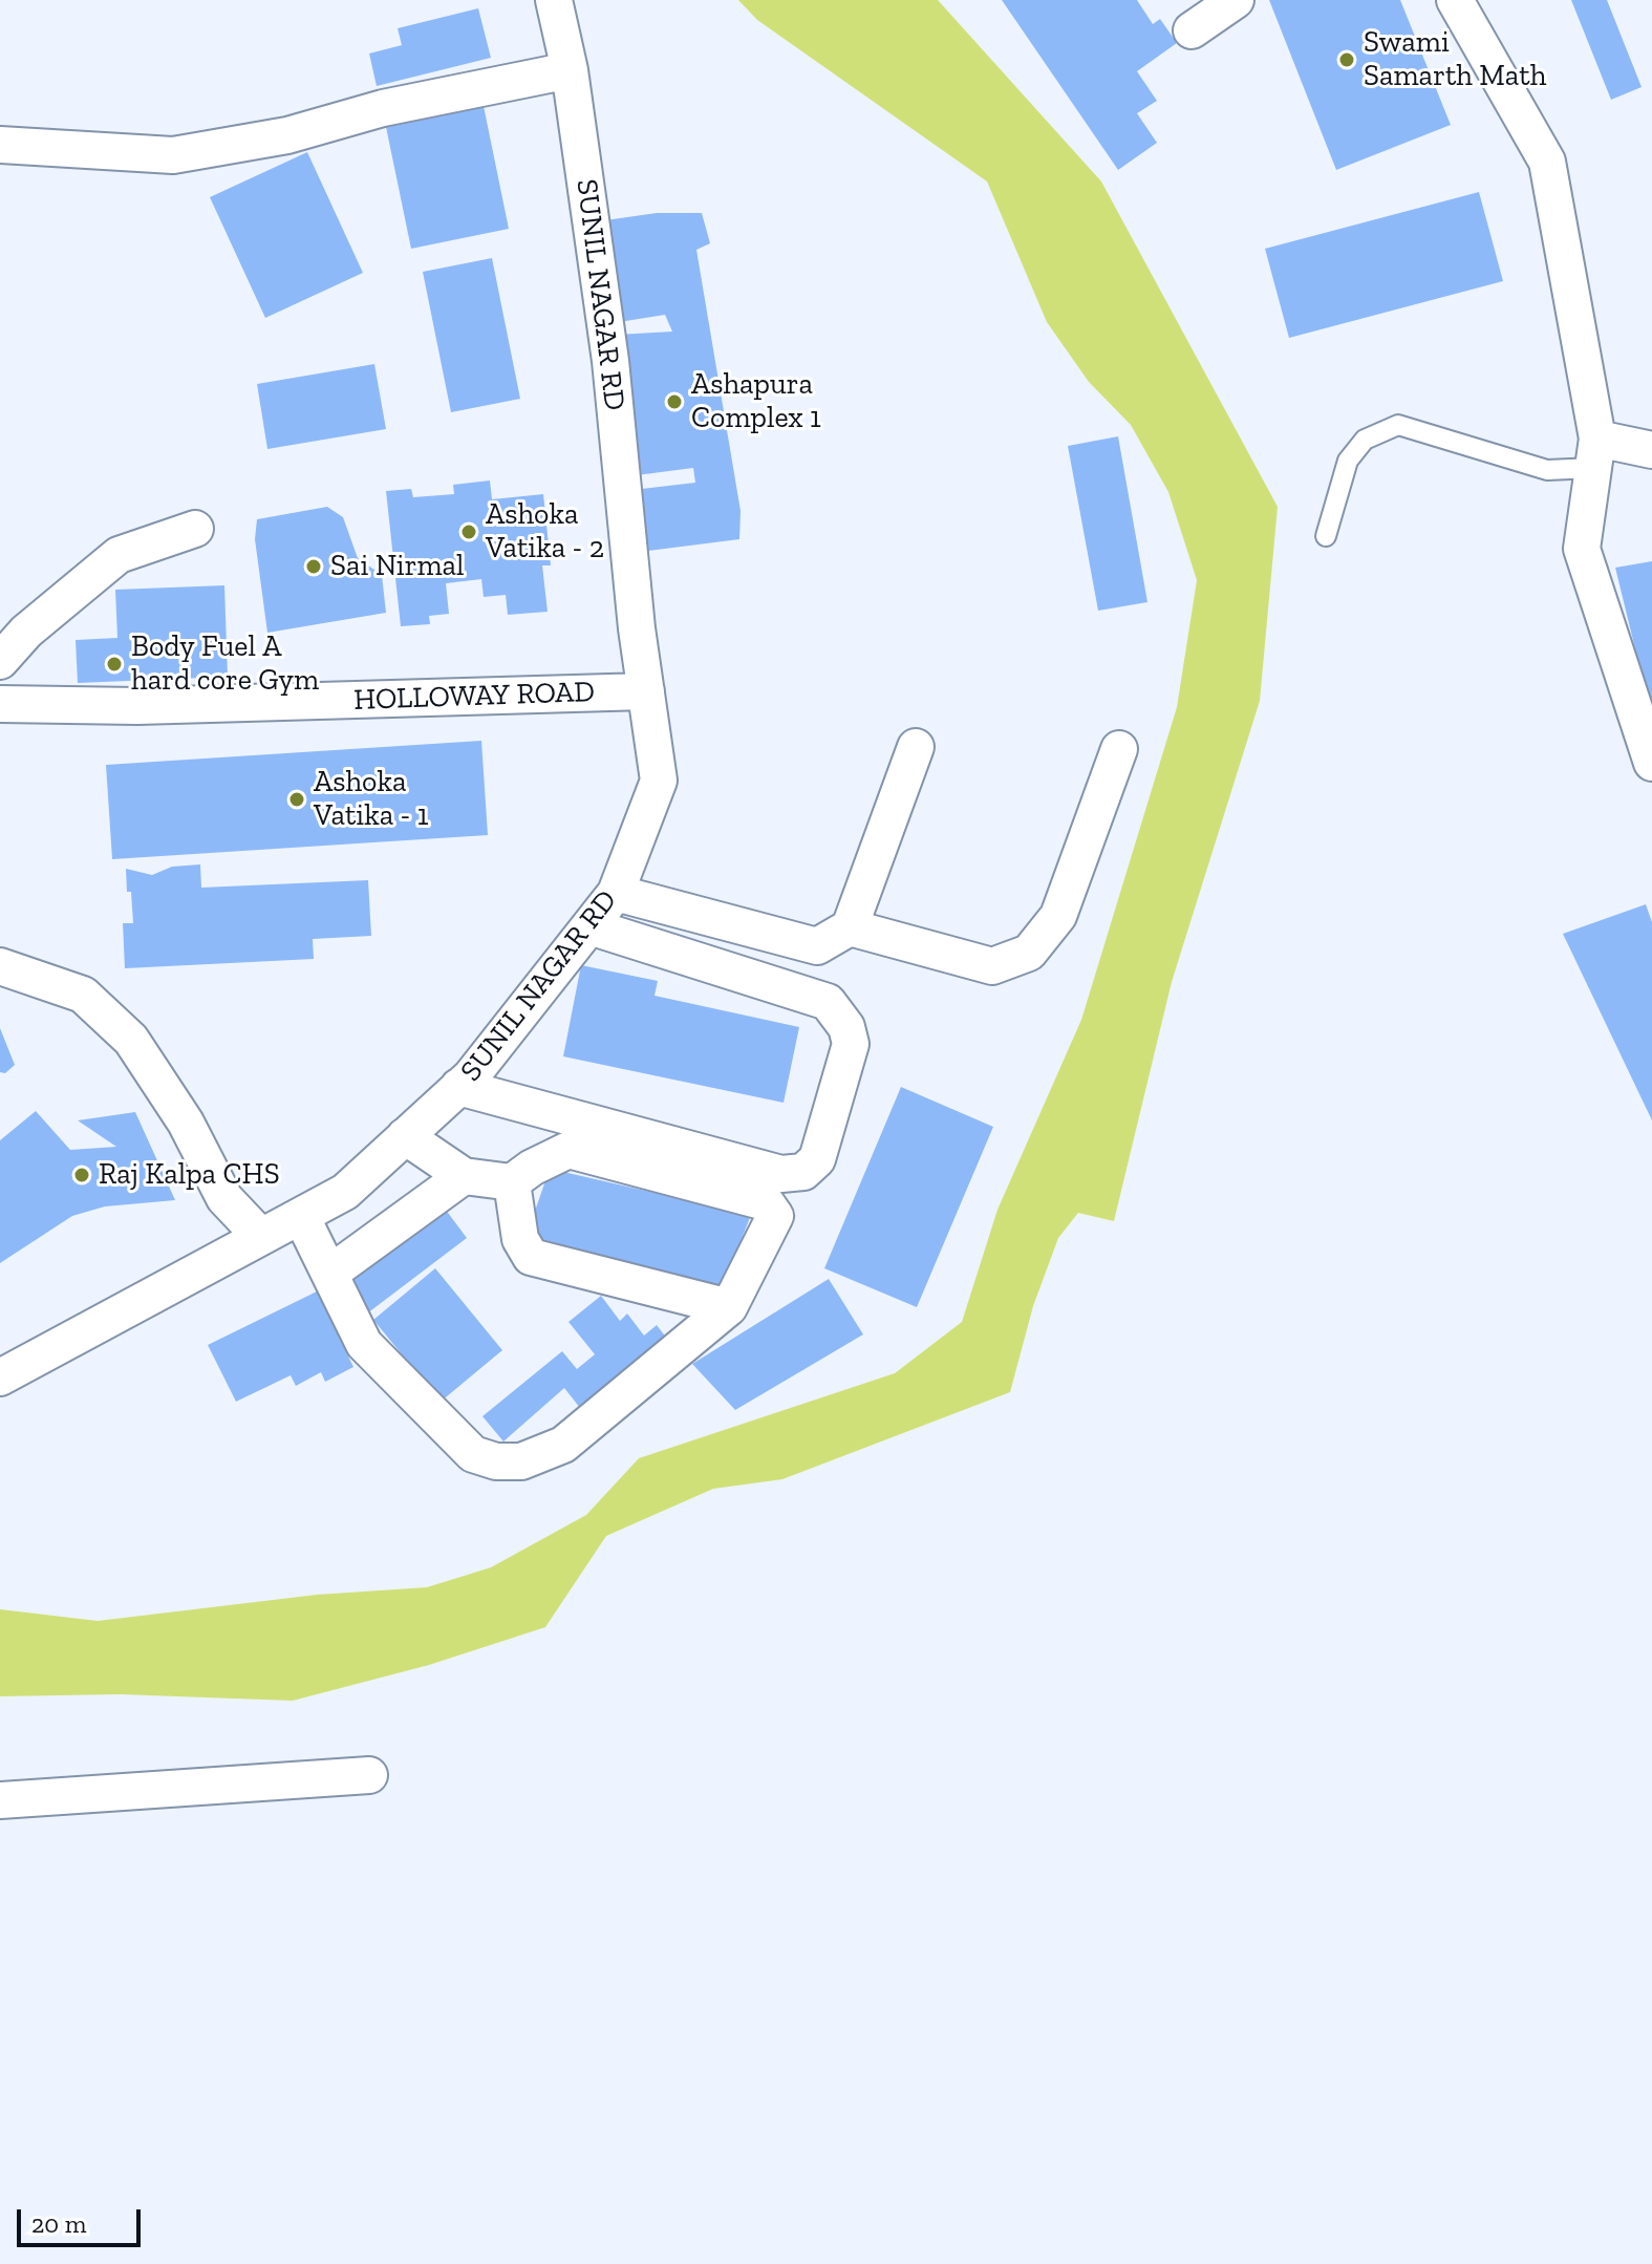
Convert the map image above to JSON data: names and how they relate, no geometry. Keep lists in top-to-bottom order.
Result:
{
  "streets": {
    "street": ["SUNIL NAGAR RD", "HOLLOWAY ROAD"]
  },
  "crossings": [
    ["SUNIL NAGAR RD", "HOLLOWAY ROAD"]
  ],
  "places": [
    "Swami Samarth Math",
    "Ashapura Complex 1",
    "Ashoka Vatika - 2",
    "Sai Nirmal",
    "Body Fuel A hard core Gym",
    "Ashoka Vatika - 1",
    "Raj Kalpa CHS"
  ],
  "scale_bar": "20 m"
}
